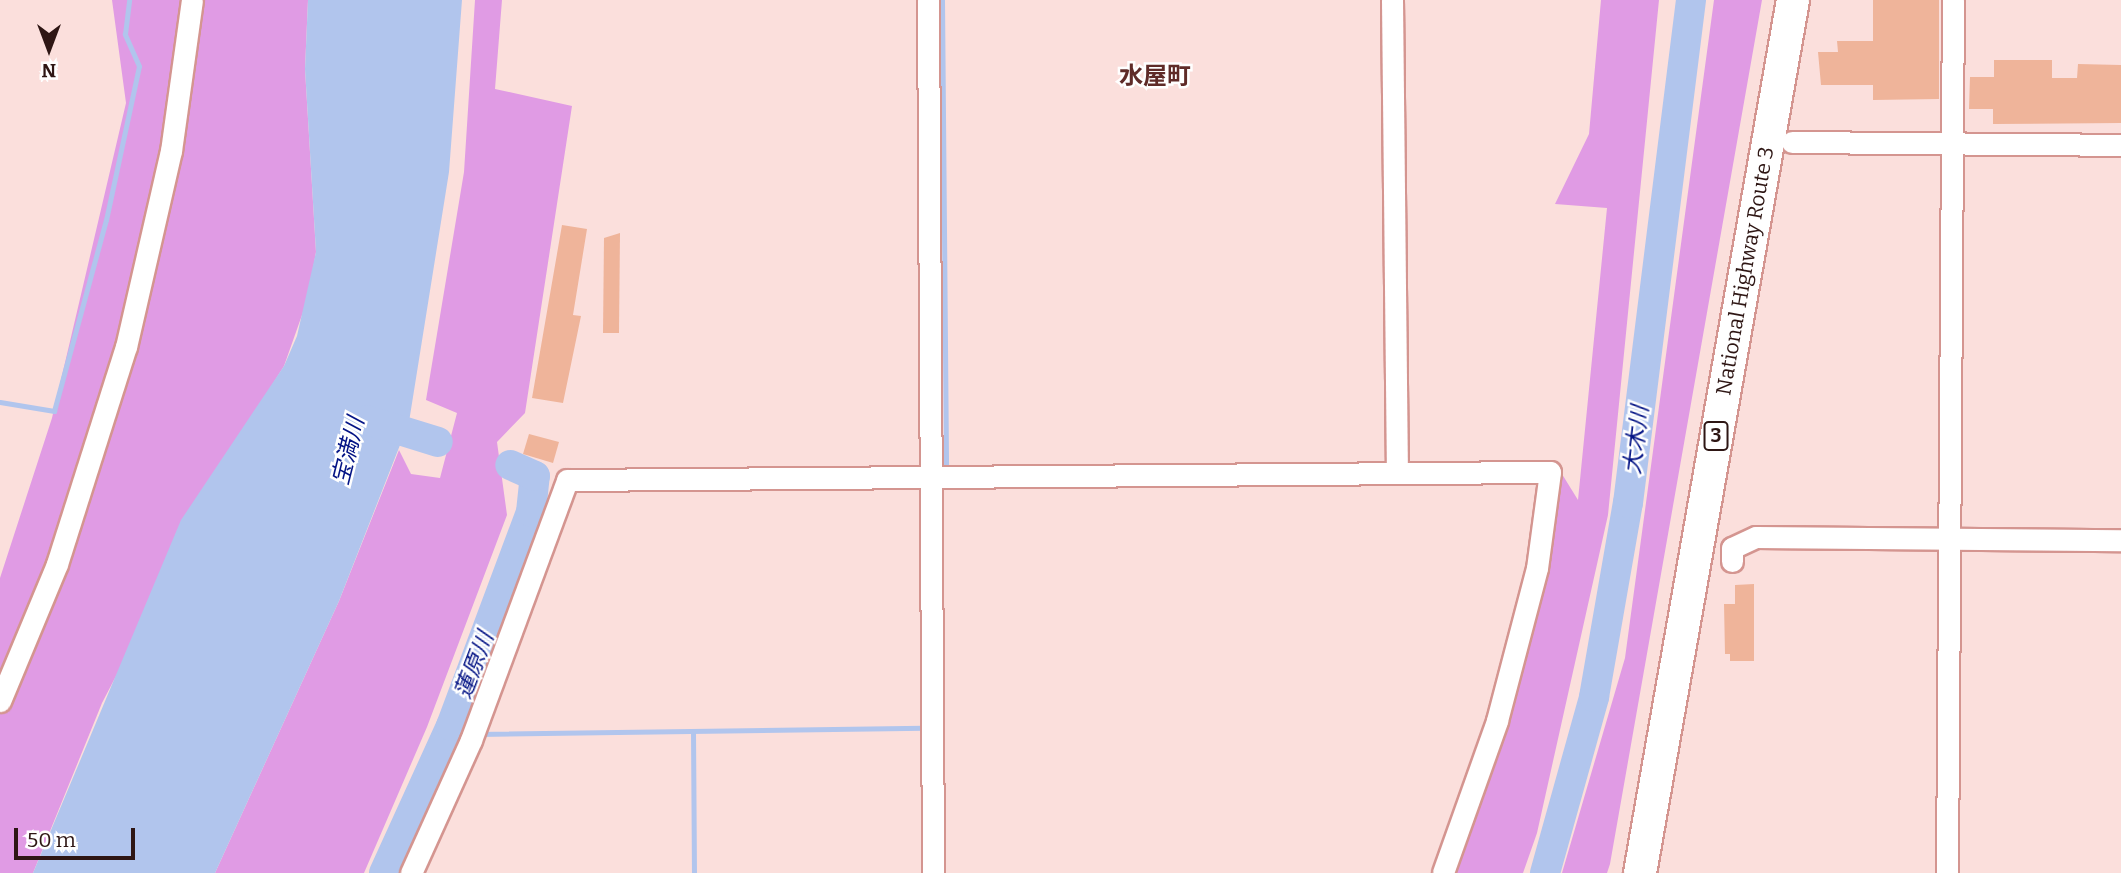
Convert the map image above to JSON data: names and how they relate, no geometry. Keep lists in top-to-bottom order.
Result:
{
  "streets": {
    "highway": ["National Highway Route 3", "3"]
  },
  "districts": ["水屋町"],
  "water": ["大木川", "宝満川", "蓮原川"],
  "scale_bar": "50 m",
  "north": "bottom"
}
